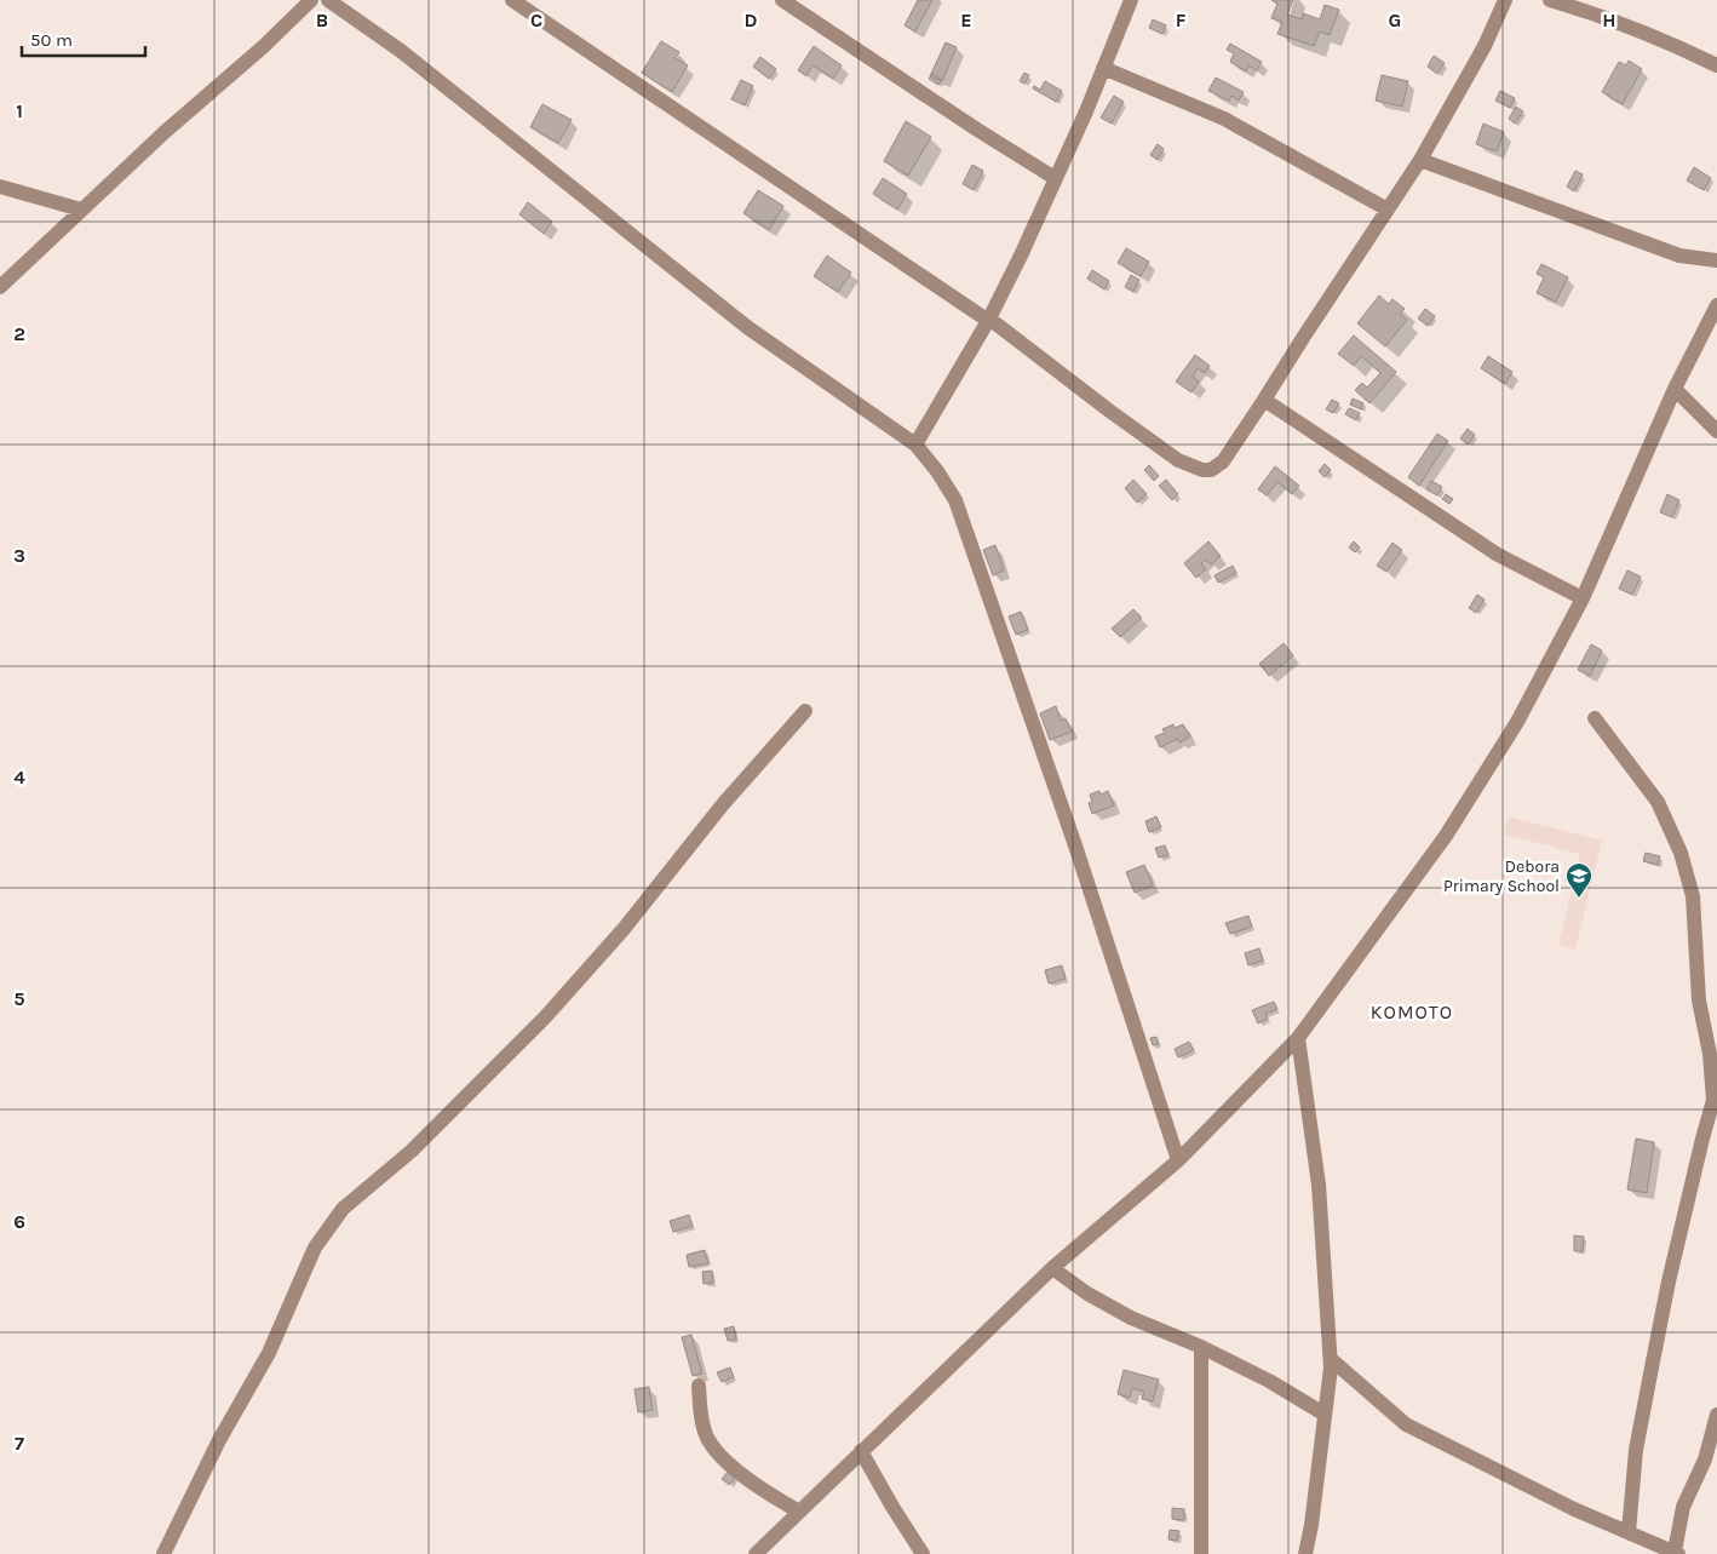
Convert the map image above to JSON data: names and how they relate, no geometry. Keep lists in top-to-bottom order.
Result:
{
  "districts": ["KOMOTO"],
  "places": {
    "school or university": ["Debora Primary School"]
  },
  "scale_bar": "50 m",
  "grid": {
    "columns": [
      "B",
      "C",
      "D",
      "E",
      "F",
      "G",
      "H"
    ],
    "rows": [
      "1",
      "2",
      "3",
      "4",
      "5",
      "6",
      "7"
    ]
  }
}
